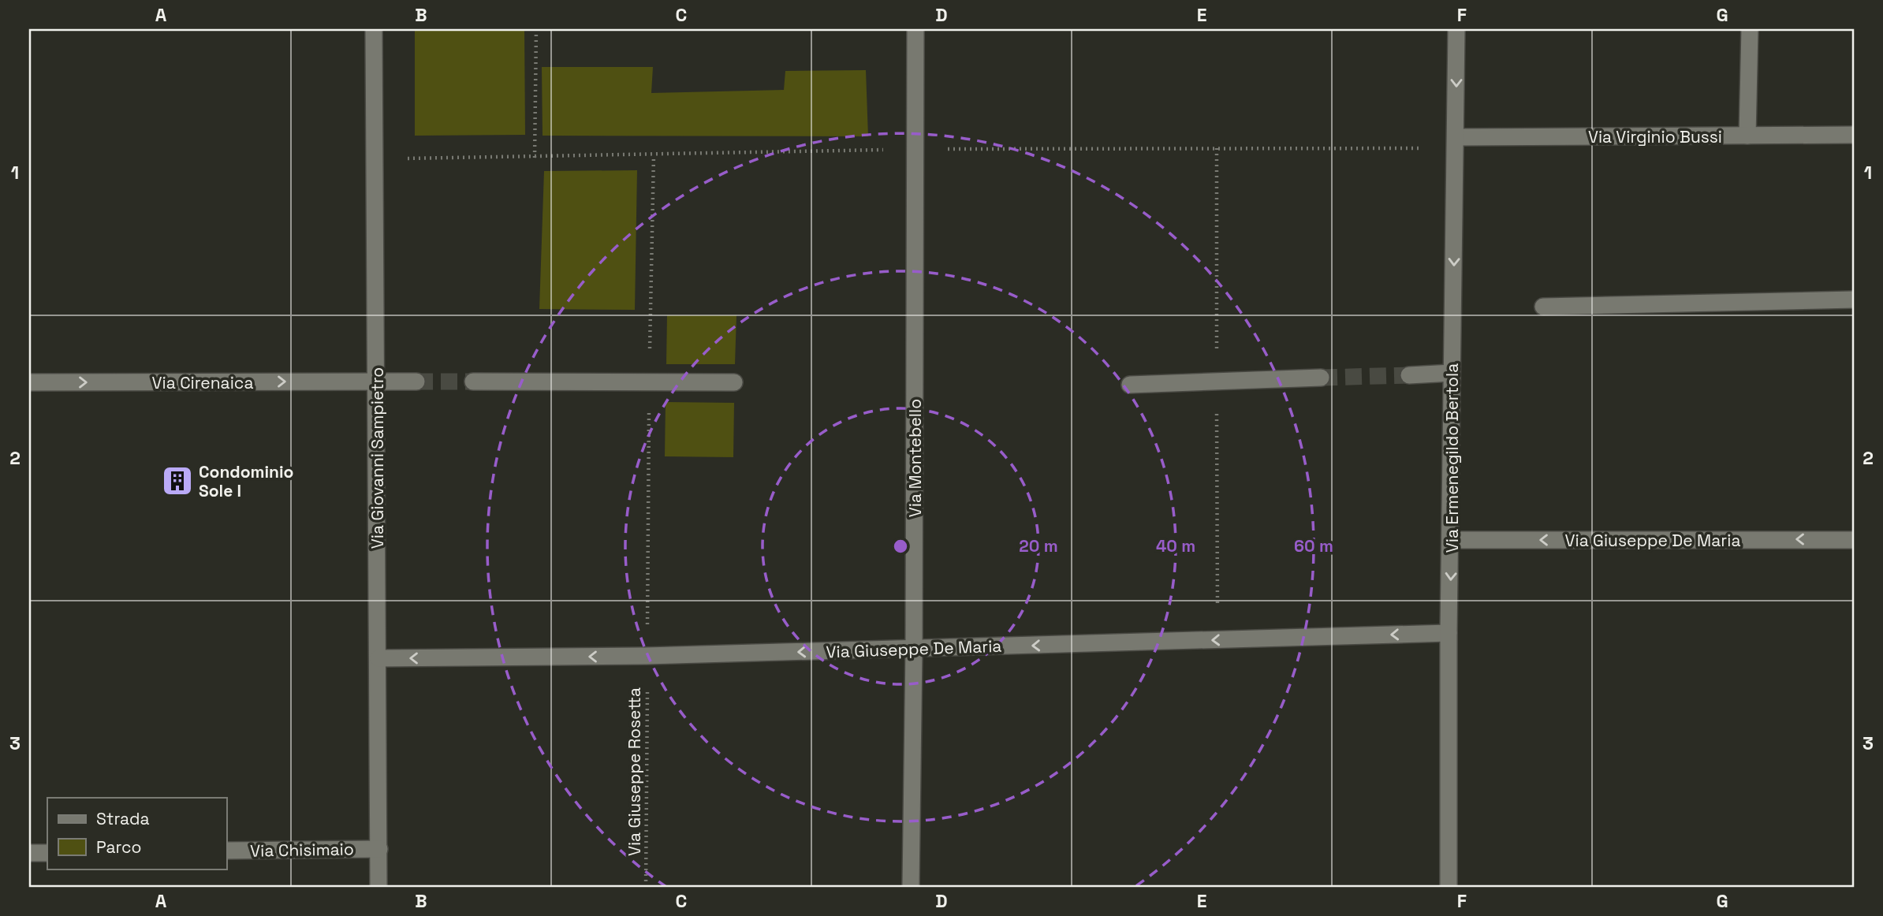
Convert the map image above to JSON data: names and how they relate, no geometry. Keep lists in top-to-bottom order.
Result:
{
  "streets": {
    "street": [
      "Via Virginio Bussi",
      "Via Cirenaica",
      "Via Giovanni Sampietro",
      "Via Montebello",
      "Via Ermenegildo Bertola",
      "Via Giuseppe De Maria",
      "Via Chisimaio"
    ],
    "path": ["Via Giuseppe Rosetta"]
  },
  "crossings": [
    ["Via Virginio Bussi", "Via Ermenegildo Bertola"],
    ["Via Cirenaica", "Via Giovanni Sampietro"],
    ["Via Giovanni Sampietro", "Via Giuseppe De Maria"],
    ["Via Giovanni Sampietro", "Via Chisimaio"],
    ["Via Montebello", "Via Giuseppe De Maria"],
    ["Via Ermenegildo Bertola", "Via Giuseppe De Maria"],
    ["Via Giuseppe De Maria", "Via Giuseppe Rosetta"]
  ],
  "one_way": ["Via Cirenaica", "Via Ermenegildo Bertola", "Via Giuseppe De Maria"],
  "places": {
    "building": ["Condominio Sole I"]
  },
  "legend": ["Strada", "Parco"],
  "grid": {
    "columns": [
      "A",
      "B",
      "C",
      "D",
      "E",
      "F",
      "G"
    ],
    "rows": ["1", "2", "3"]
  },
  "rings": ["20 m", "40 m", "60 m"]
}
